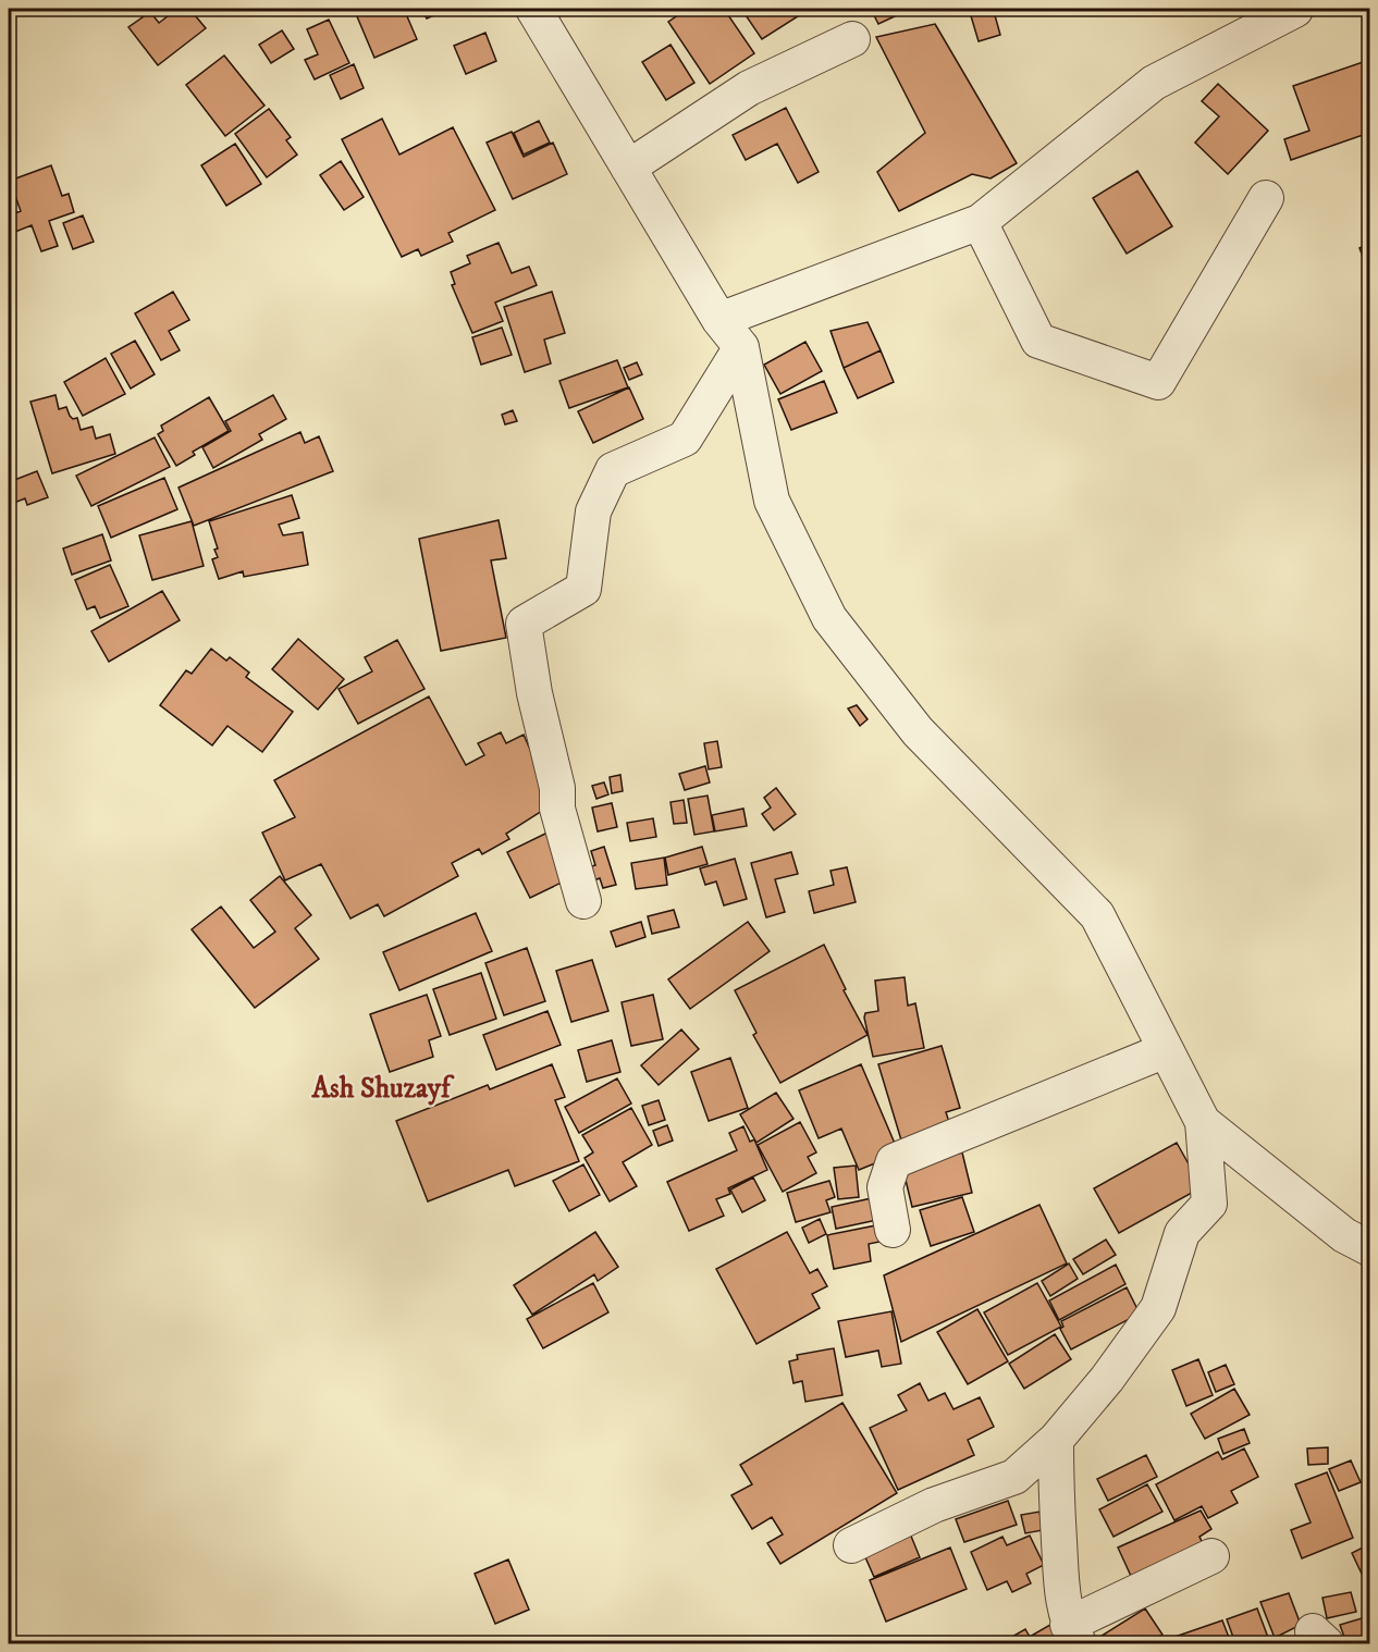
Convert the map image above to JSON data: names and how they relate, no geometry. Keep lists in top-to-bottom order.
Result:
{
  "districts": ["Ash Shuzayf"]
}
